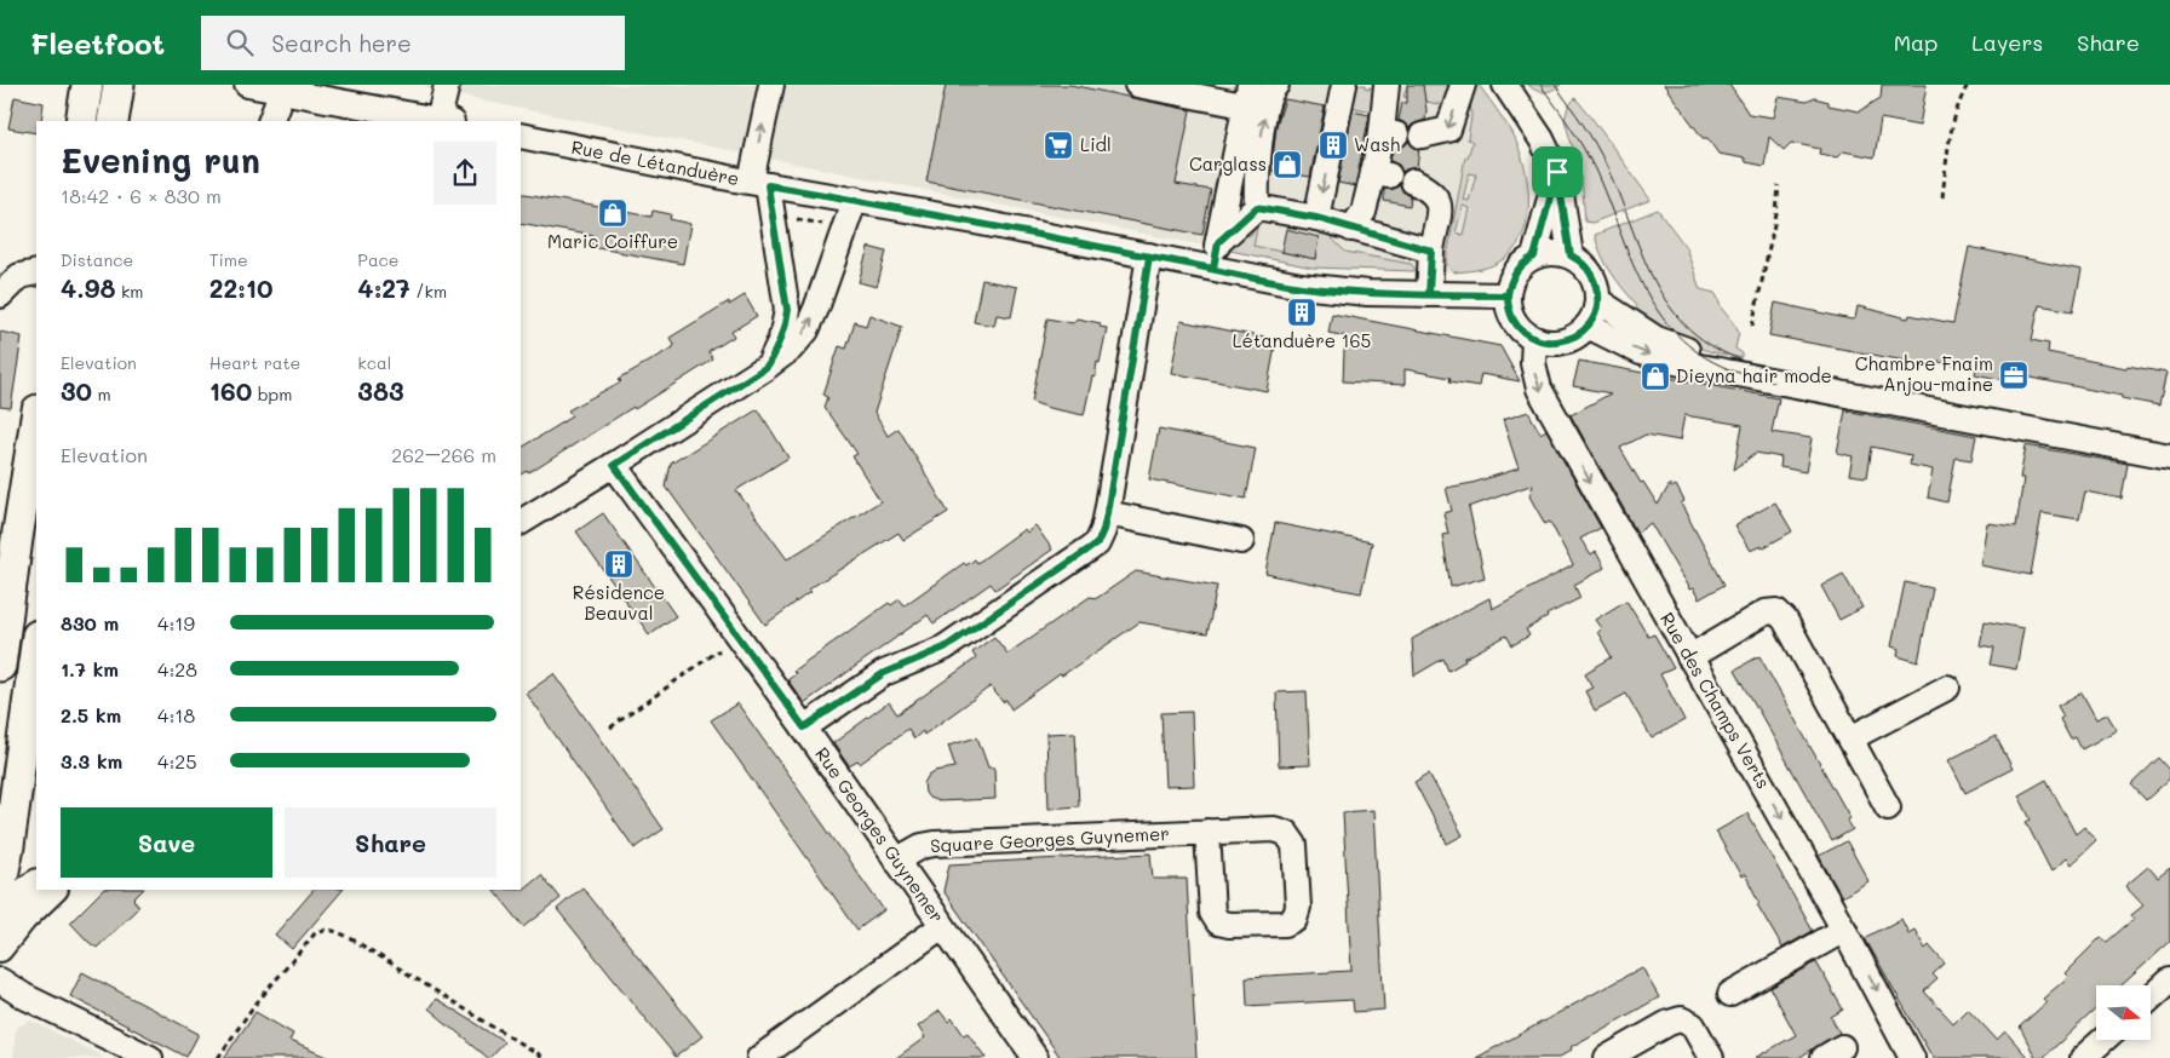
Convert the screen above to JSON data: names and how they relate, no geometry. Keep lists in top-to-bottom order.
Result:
{
  "streets": {
    "street": [
      "Rue de Létanduère",
      "Rue des Champs Verts",
      "Rue Georges Guynemer",
      "Square Georges Guynemer"
    ]
  },
  "crossings": [
    ["Rue de Létanduère", "Rue des Champs Verts"],
    ["Rue Georges Guynemer", "Square Georges Guynemer"]
  ],
  "one_way": ["Rue des Champs Verts"],
  "places": {
    "supermarket": ["Lidl"],
    "building": ["Wash", "Létanduère 165", "Résidence Beauval"],
    "shop": ["Carglass", "Maric Coiffure", "Dieyna hair mode"],
    "office": ["Chambre Fnaim Anjou-maine"]
  },
  "north": "right",
  "page": {
    "header": "Fleetfoot",
    "search": "Search here",
    "nav": ["Map", "Layers", "Share"],
    "heading": ["Evening run", "18:42 · 6 × 830 m"],
    "stats": [
      ["Distance", "4.98 km"],
      ["Time", "22:10"],
      ["Pace", "4:27 /km"],
      ["Elevation", "30 m"],
      ["Heart rate", "160 bpm"],
      ["kcal", "383"]
    ],
    "chart": ["Elevation", "262–266 m"],
    "list": [
      {
        "name": "830 m",
        "note": "4:19"
      },
      {
        "name": "1.7 km",
        "note": "4:28"
      },
      {
        "name": "2.5 km",
        "note": "4:18"
      },
      {
        "name": "3.3 km",
        "note": "4:25"
      }
    ],
    "buttons": ["Save", "Share"]
  }
}
